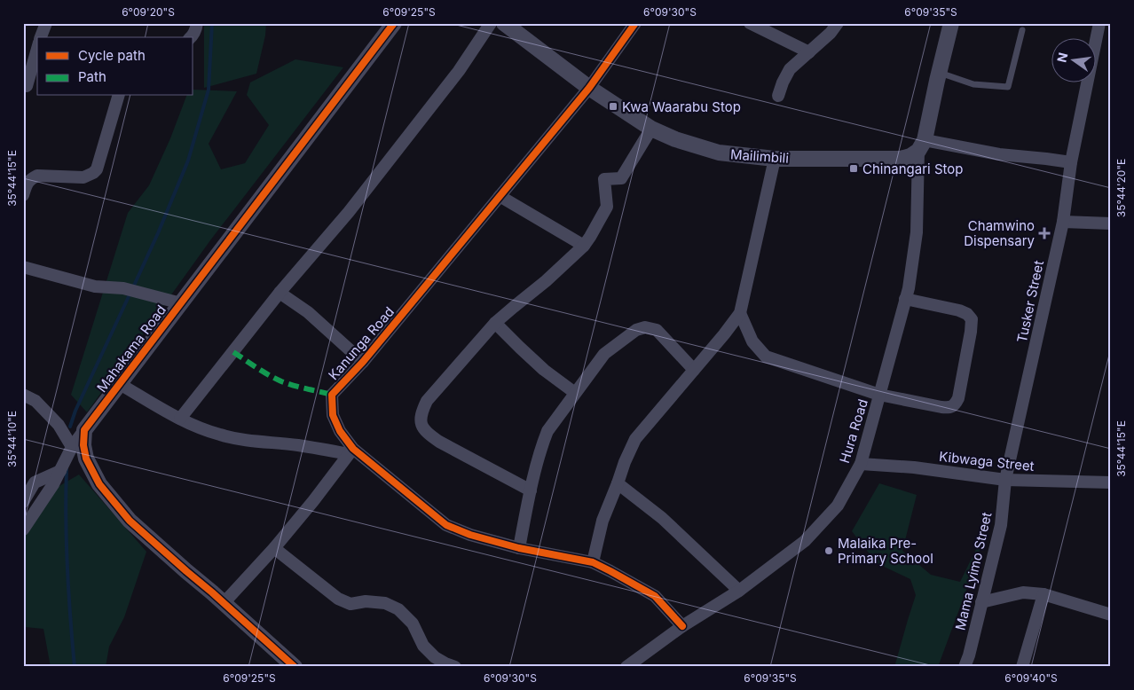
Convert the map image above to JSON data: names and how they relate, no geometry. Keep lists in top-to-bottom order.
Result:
{
  "streets": {
    "street": [
      "Mailimbili",
      "Tusker Street",
      "Kanunga Road",
      "Mahakama Road",
      "Hura Road",
      "Kibwaga Street",
      "Mama Lyimo Street"
    ]
  },
  "crossings": [
    ["Mailimbili", "Kanunga Road"],
    ["Mailimbili", "Hura Road"],
    ["Tusker Street", "Kibwaga Street"],
    ["Tusker Street", "Mama Lyimo Street"],
    ["Kanunga Road", "Hura Road"],
    ["Hura Road", "Kibwaga Street"],
    ["Kibwaga Street", "Mama Lyimo Street"]
  ],
  "places": {
    "transit": ["Kwa Waarabu Stop", "Chinangari Stop"],
    "health": ["Chamwino Dispensary"],
    "other": ["Malaika Pre- Primary School"]
  },
  "legend": ["Cycle path", "Path"],
  "north": "left",
  "coordinates": [
    "6°09'20\"S",
    "6°09'25\"S",
    "6°09'30\"S",
    "6°09'35\"S",
    "35°44'15\"E",
    "35°44'20\"E",
    "35°44'10\"E",
    "6°09'40\"S"
  ]
}
